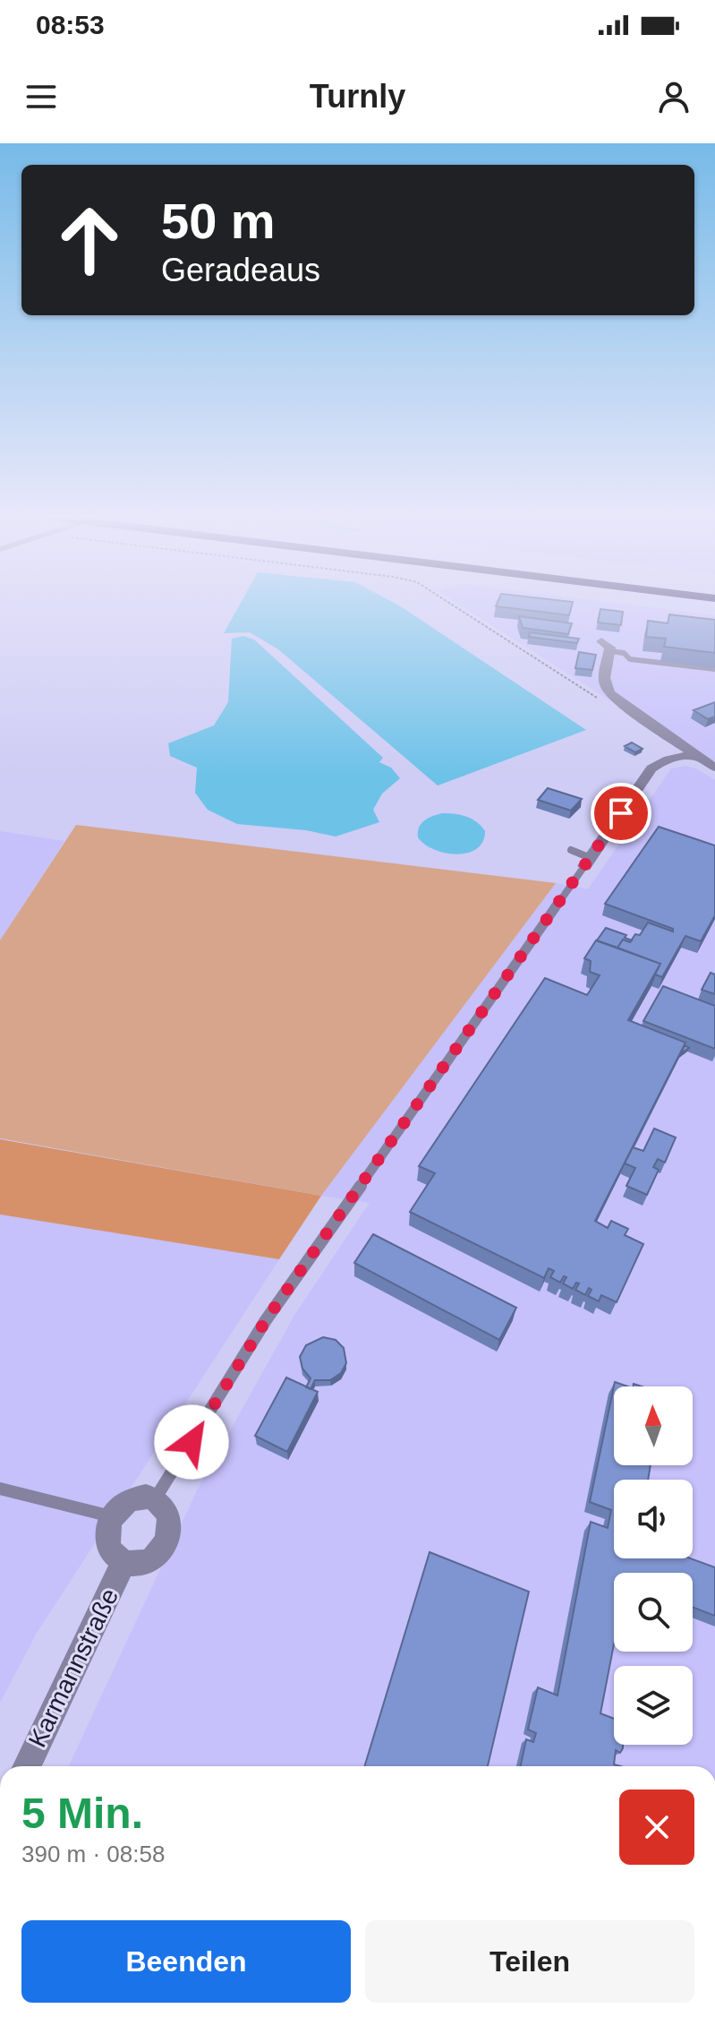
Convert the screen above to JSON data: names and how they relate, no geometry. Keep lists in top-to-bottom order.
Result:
{
  "streets": {
    "street": ["Karmannstraße"]
  },
  "north": "top",
  "page": {
    "status": "08:53",
    "header": "Turnly",
    "turn": ["50 m", "Geradeaus"],
    "heading": ["5 Min.", "390 m · 08:58"],
    "buttons": ["Beenden", "Teilen"]
  }
}
